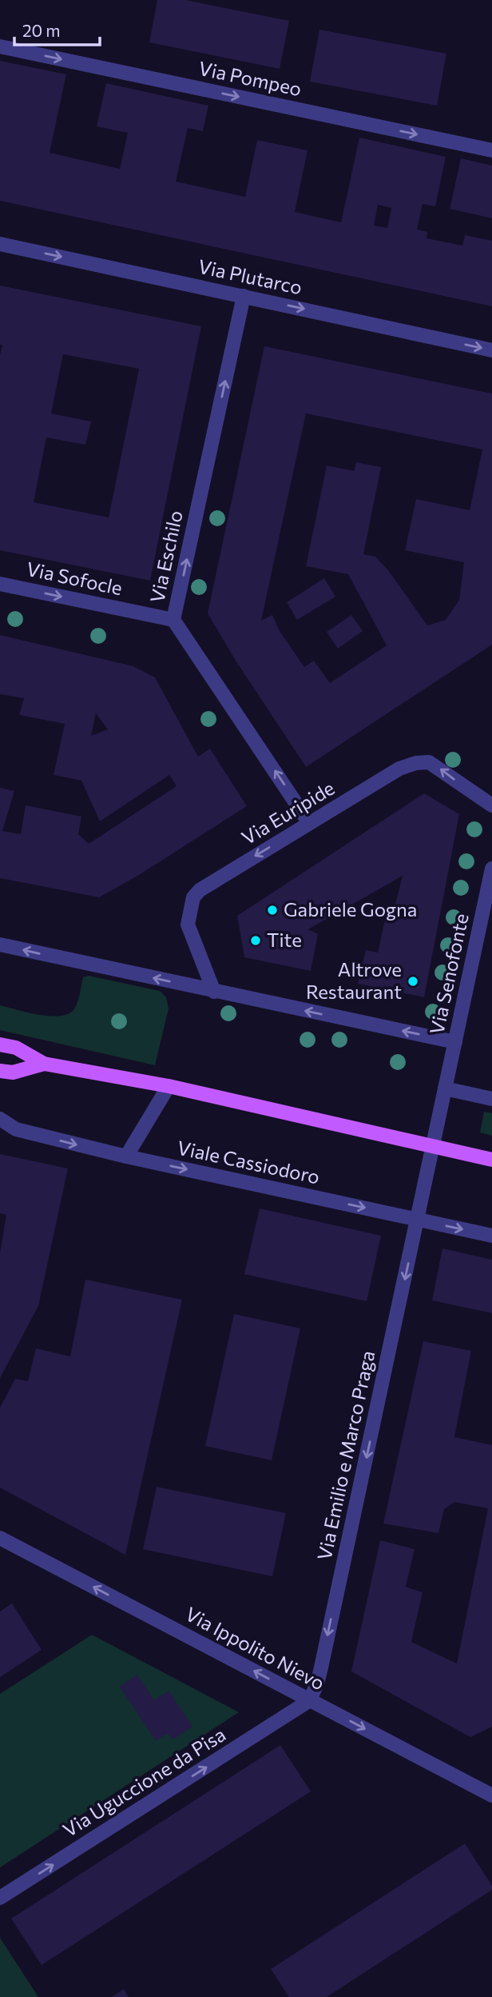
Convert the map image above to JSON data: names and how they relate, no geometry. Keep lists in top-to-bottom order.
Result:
{
  "streets": {
    "street": [
      "Via Pompeo",
      "Via Plutarco",
      "Via Eschilo",
      "Via Sofocle",
      "Via Euripide",
      "Via Senofonte",
      "Viale Cassiodoro",
      "Via Emilio e Marco Praga",
      "Via Ippolito Nievo",
      "Via Uguccione da Pisa"
    ]
  },
  "crossings": [
    ["Via Plutarco", "Via Eschilo"],
    ["Via Eschilo", "Via Sofocle"],
    ["Via Eschilo", "Via Euripide"],
    ["Via Senofonte", "Via Emilio e Marco Praga"],
    ["Viale Cassiodoro", "Via Emilio e Marco Praga"],
    ["Via Emilio e Marco Praga", "Via Ippolito Nievo"],
    ["Via Emilio e Marco Praga", "Via Uguccione da Pisa"],
    ["Via Ippolito Nievo", "Via Uguccione da Pisa"]
  ],
  "one_way": [
    "Via Pompeo",
    "Via Plutarco",
    "Via Eschilo",
    "Via Sofocle",
    "Viale Cassiodoro",
    "Via Emilio e Marco Praga",
    "Via Uguccione da Pisa"
  ],
  "places": ["Gabriele Gogna", "Tite", "Altrove Restaurant"],
  "scale_bar": "20 m"
}
